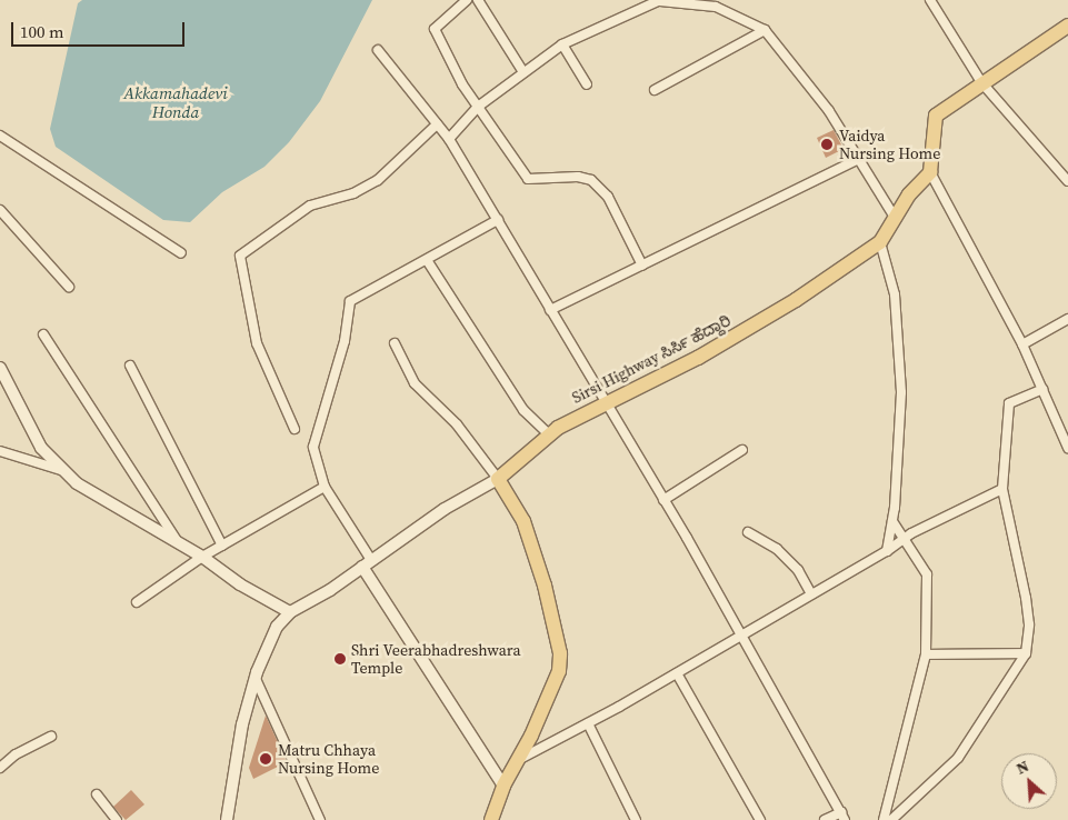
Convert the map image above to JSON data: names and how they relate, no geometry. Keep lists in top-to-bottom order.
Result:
{
  "streets": {
    "main road": ["Sirsi Highway ಸಿರ್ಸಿ ಹೆದ್ದಾರಿ"]
  },
  "water": ["Akkamahadevi Honda"],
  "places": ["Vaidya Nursing Home", "Shri Veerabhadreshwara Temple", "Matru Chhaya Nursing Home"],
  "scale_bar": "100 m",
  "north": "top left"
}
